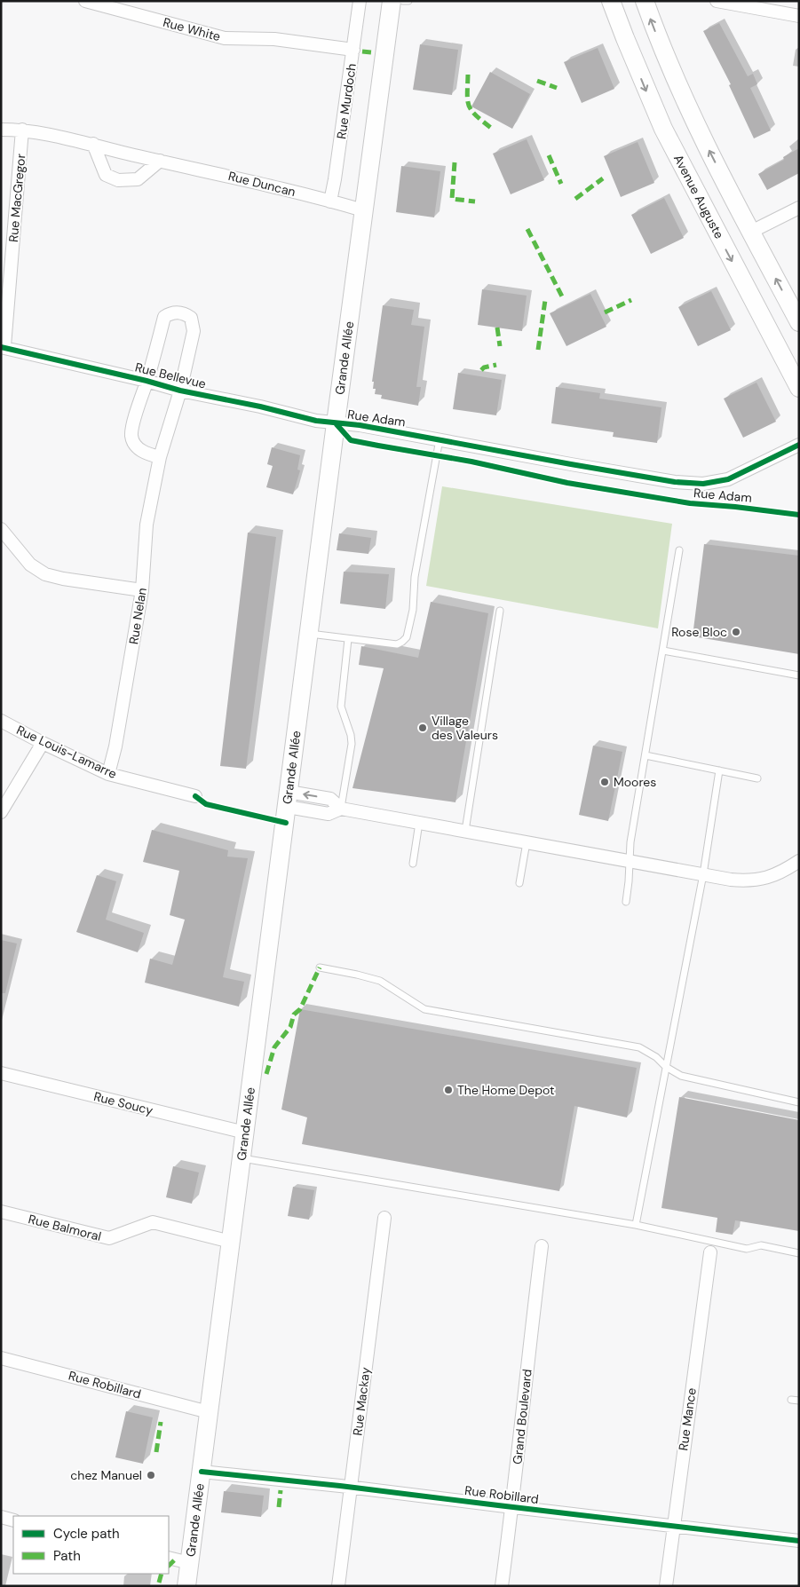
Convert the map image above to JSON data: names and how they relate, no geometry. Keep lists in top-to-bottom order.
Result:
{
  "streets": {
    "main road": ["Avenue Auguste", "Grande Allée"],
    "street": [
      "Rue White",
      "Rue Murdoch",
      "Rue Duncan",
      "Rue MacGregor",
      "Rue Bellevue",
      "Rue Adam",
      "Rue Nelan",
      "Rue Louis-Lamarre",
      "Rue Soucy",
      "Rue Balmoral",
      "Rue Robillard",
      "Rue Mackay",
      "Grand Boulevard",
      "Rue Mance"
    ]
  },
  "crossings": [
    ["Rue White", "Rue Murdoch"],
    ["Rue Murdoch", "Rue Duncan"],
    ["Rue Duncan", "Rue MacGregor"],
    ["Rue Duncan", "Grande Allée"],
    ["Rue MacGregor", "Rue Bellevue"],
    ["Grande Allée", "Rue Bellevue"],
    ["Grande Allée", "Rue Adam"],
    ["Grande Allée", "Rue Soucy"],
    ["Grande Allée", "Rue Balmoral"],
    ["Grande Allée", "Rue Robillard"],
    ["Rue Bellevue", "Rue Adam"],
    ["Rue Bellevue", "Rue Nelan"],
    ["Rue Nelan", "Rue Louis-Lamarre"],
    ["Rue Robillard", "Rue Mackay"],
    ["Rue Robillard", "Grand Boulevard"],
    ["Rue Robillard", "Rue Mance"]
  ],
  "places": [
    "Rose Bloc",
    "Village des Valeurs",
    "Moores",
    "The Home Depot",
    "chez Manuel"
  ],
  "legend": ["Cycle path", "Path"]
}
